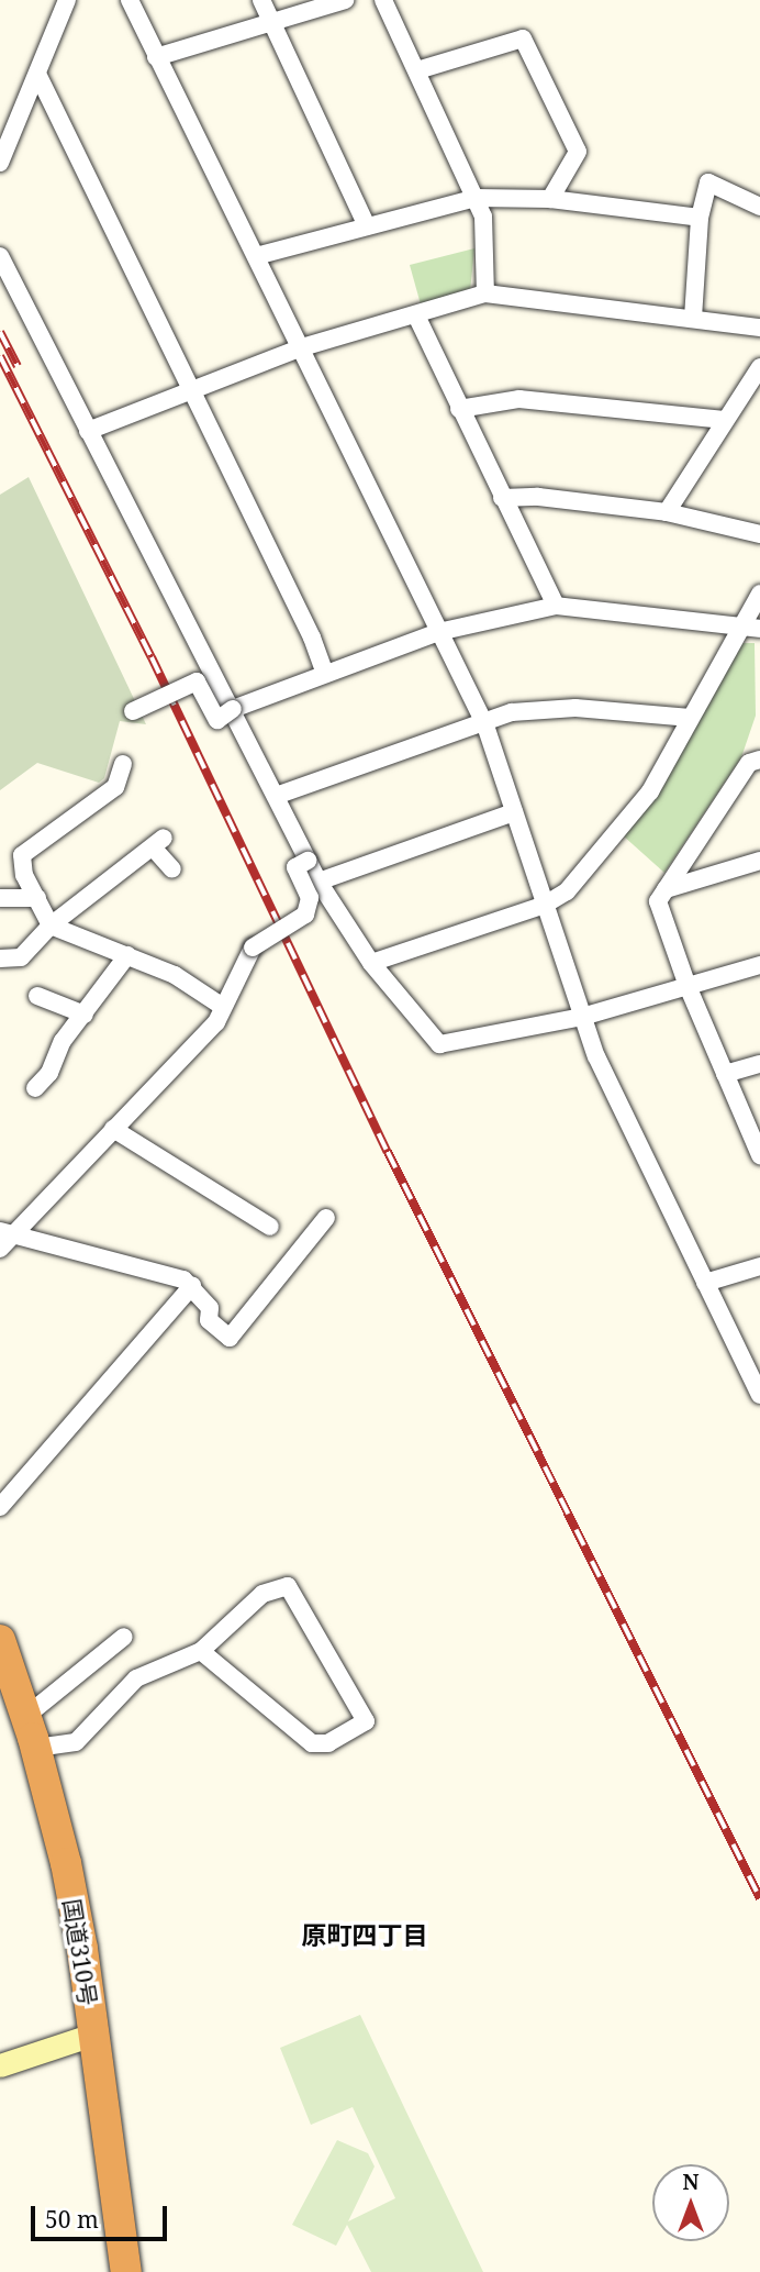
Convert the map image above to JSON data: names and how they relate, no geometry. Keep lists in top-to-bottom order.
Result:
{
  "streets": {
    "highway": ["国道310号"]
  },
  "districts": ["原町四丁目"],
  "scale_bar": "50 m",
  "north": "top"
}
